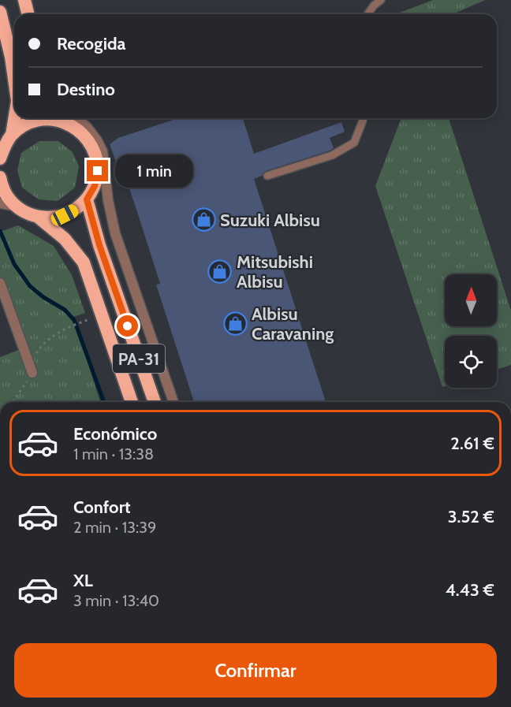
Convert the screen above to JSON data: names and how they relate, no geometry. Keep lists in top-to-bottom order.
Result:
{
  "streets": {
    "highway": ["PA-31"]
  },
  "places": {
    "shop": ["Suzuki Albisu", "Mitsubishi Albisu", "Albisu Caravaning"]
  },
  "north": "top",
  "page": {
    "banner": ["Recogida", "Destino"],
    "bubble": "1 min",
    "list": [
      {
        "name": "Económico",
        "note": "1 min · 13:38",
        "value": "2.61 €"
      },
      {
        "name": "Confort",
        "note": "2 min · 13:39",
        "value": "3.52 €"
      },
      {
        "name": "XL",
        "note": "3 min · 13:40",
        "value": "4.43 €"
      }
    ],
    "buttons": "Confirmar"
  }
}
